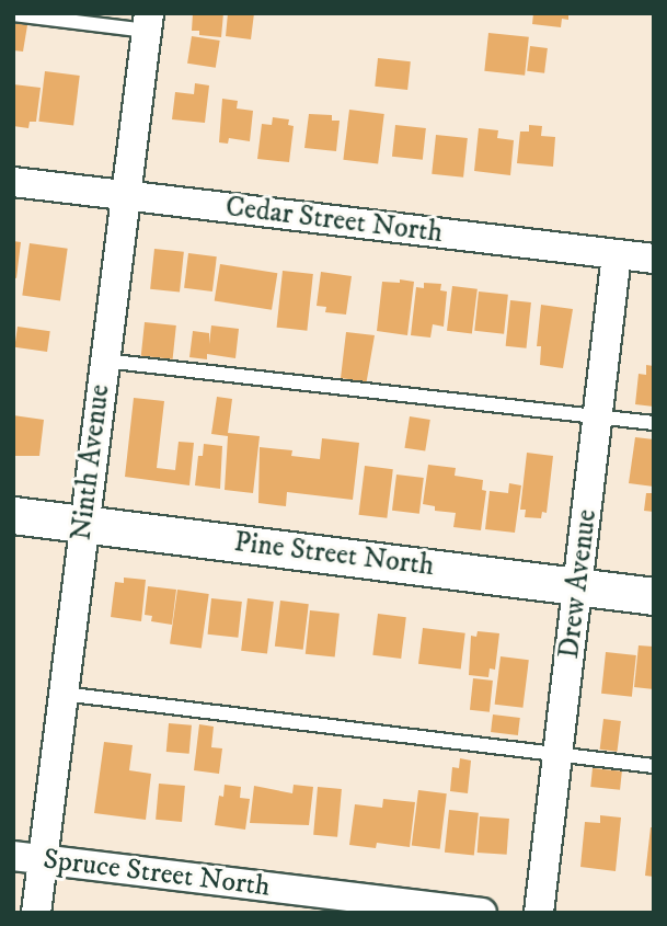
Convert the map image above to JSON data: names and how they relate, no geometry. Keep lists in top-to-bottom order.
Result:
{
  "streets": {
    "street": [
      "Cedar Street North",
      "Ninth Avenue",
      "Pine Street North",
      "Drew Avenue",
      "Spruce Street North"
    ]
  },
  "crossings": [
    ["Cedar Street North", "Ninth Avenue"],
    ["Cedar Street North", "Drew Avenue"],
    ["Ninth Avenue", "Pine Street North"],
    ["Ninth Avenue", "Spruce Street North"],
    ["Pine Street North", "Drew Avenue"]
  ]
}
